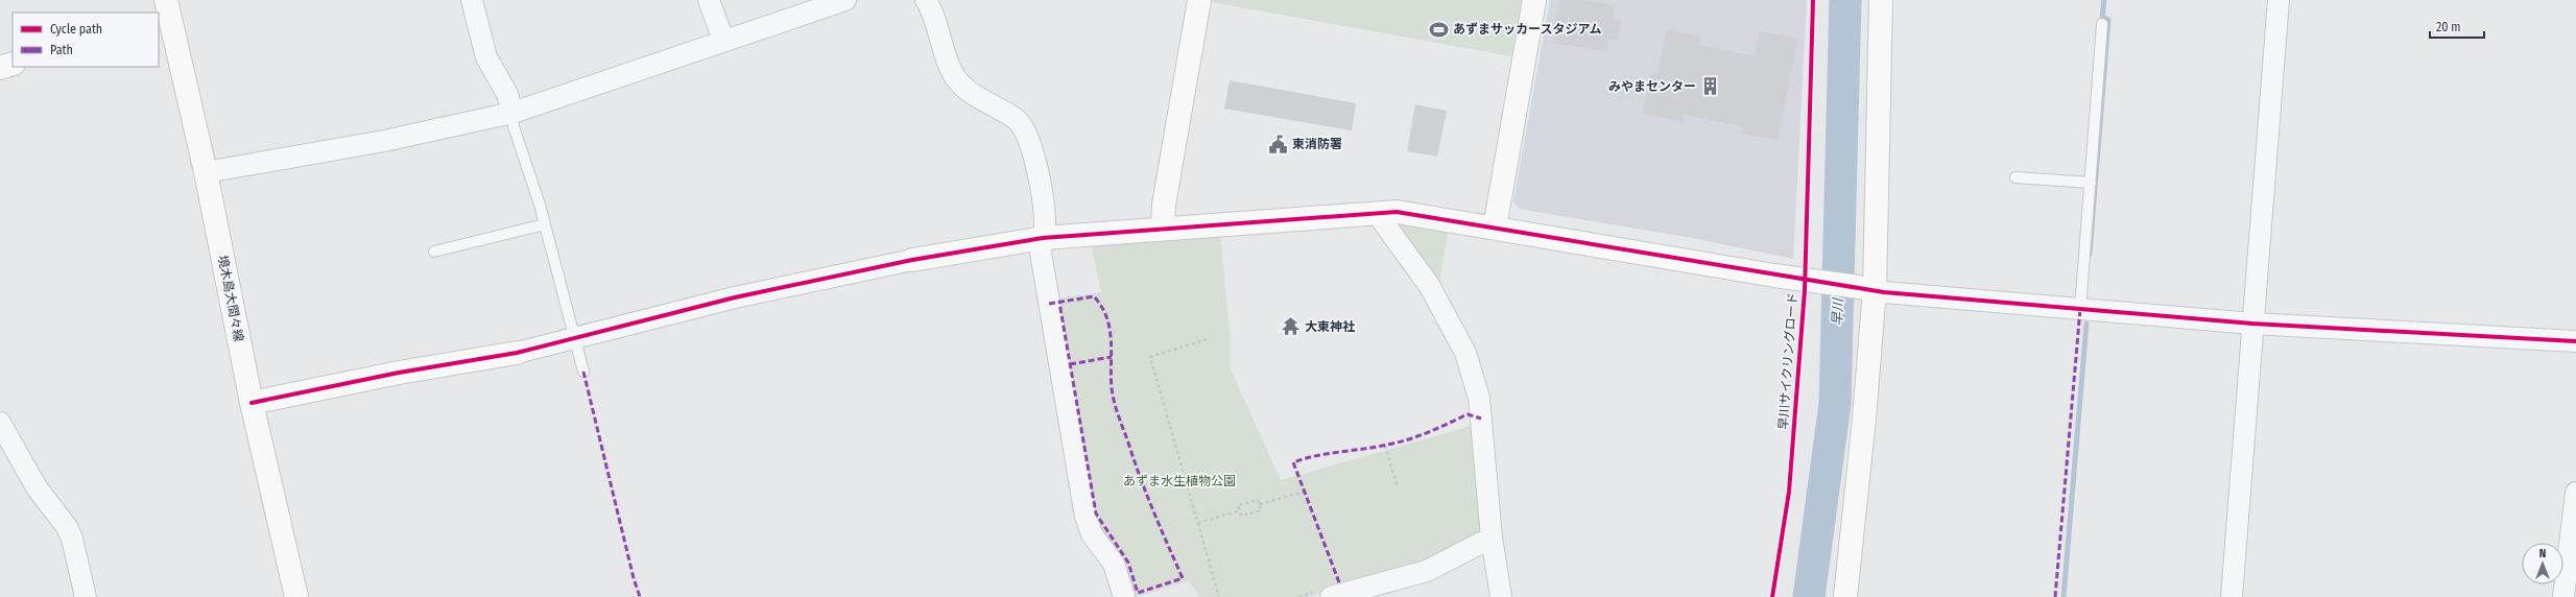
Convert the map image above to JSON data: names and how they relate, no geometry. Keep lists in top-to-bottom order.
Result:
{
  "streets": {
    "street": ["境木島大間々線"],
    "cycle path": ["早川サイクリングロード"]
  },
  "water": ["早川"],
  "parks": ["あずま水生植物公園"],
  "places": {
    "sports": ["あずまサッカースタジアム"],
    "building": ["みやまセンター"],
    "public building": ["東消防署"],
    "temple": ["大東神社"]
  },
  "legend": ["Cycle path", "Path"],
  "scale_bar": "20 m",
  "north": "top"
}
